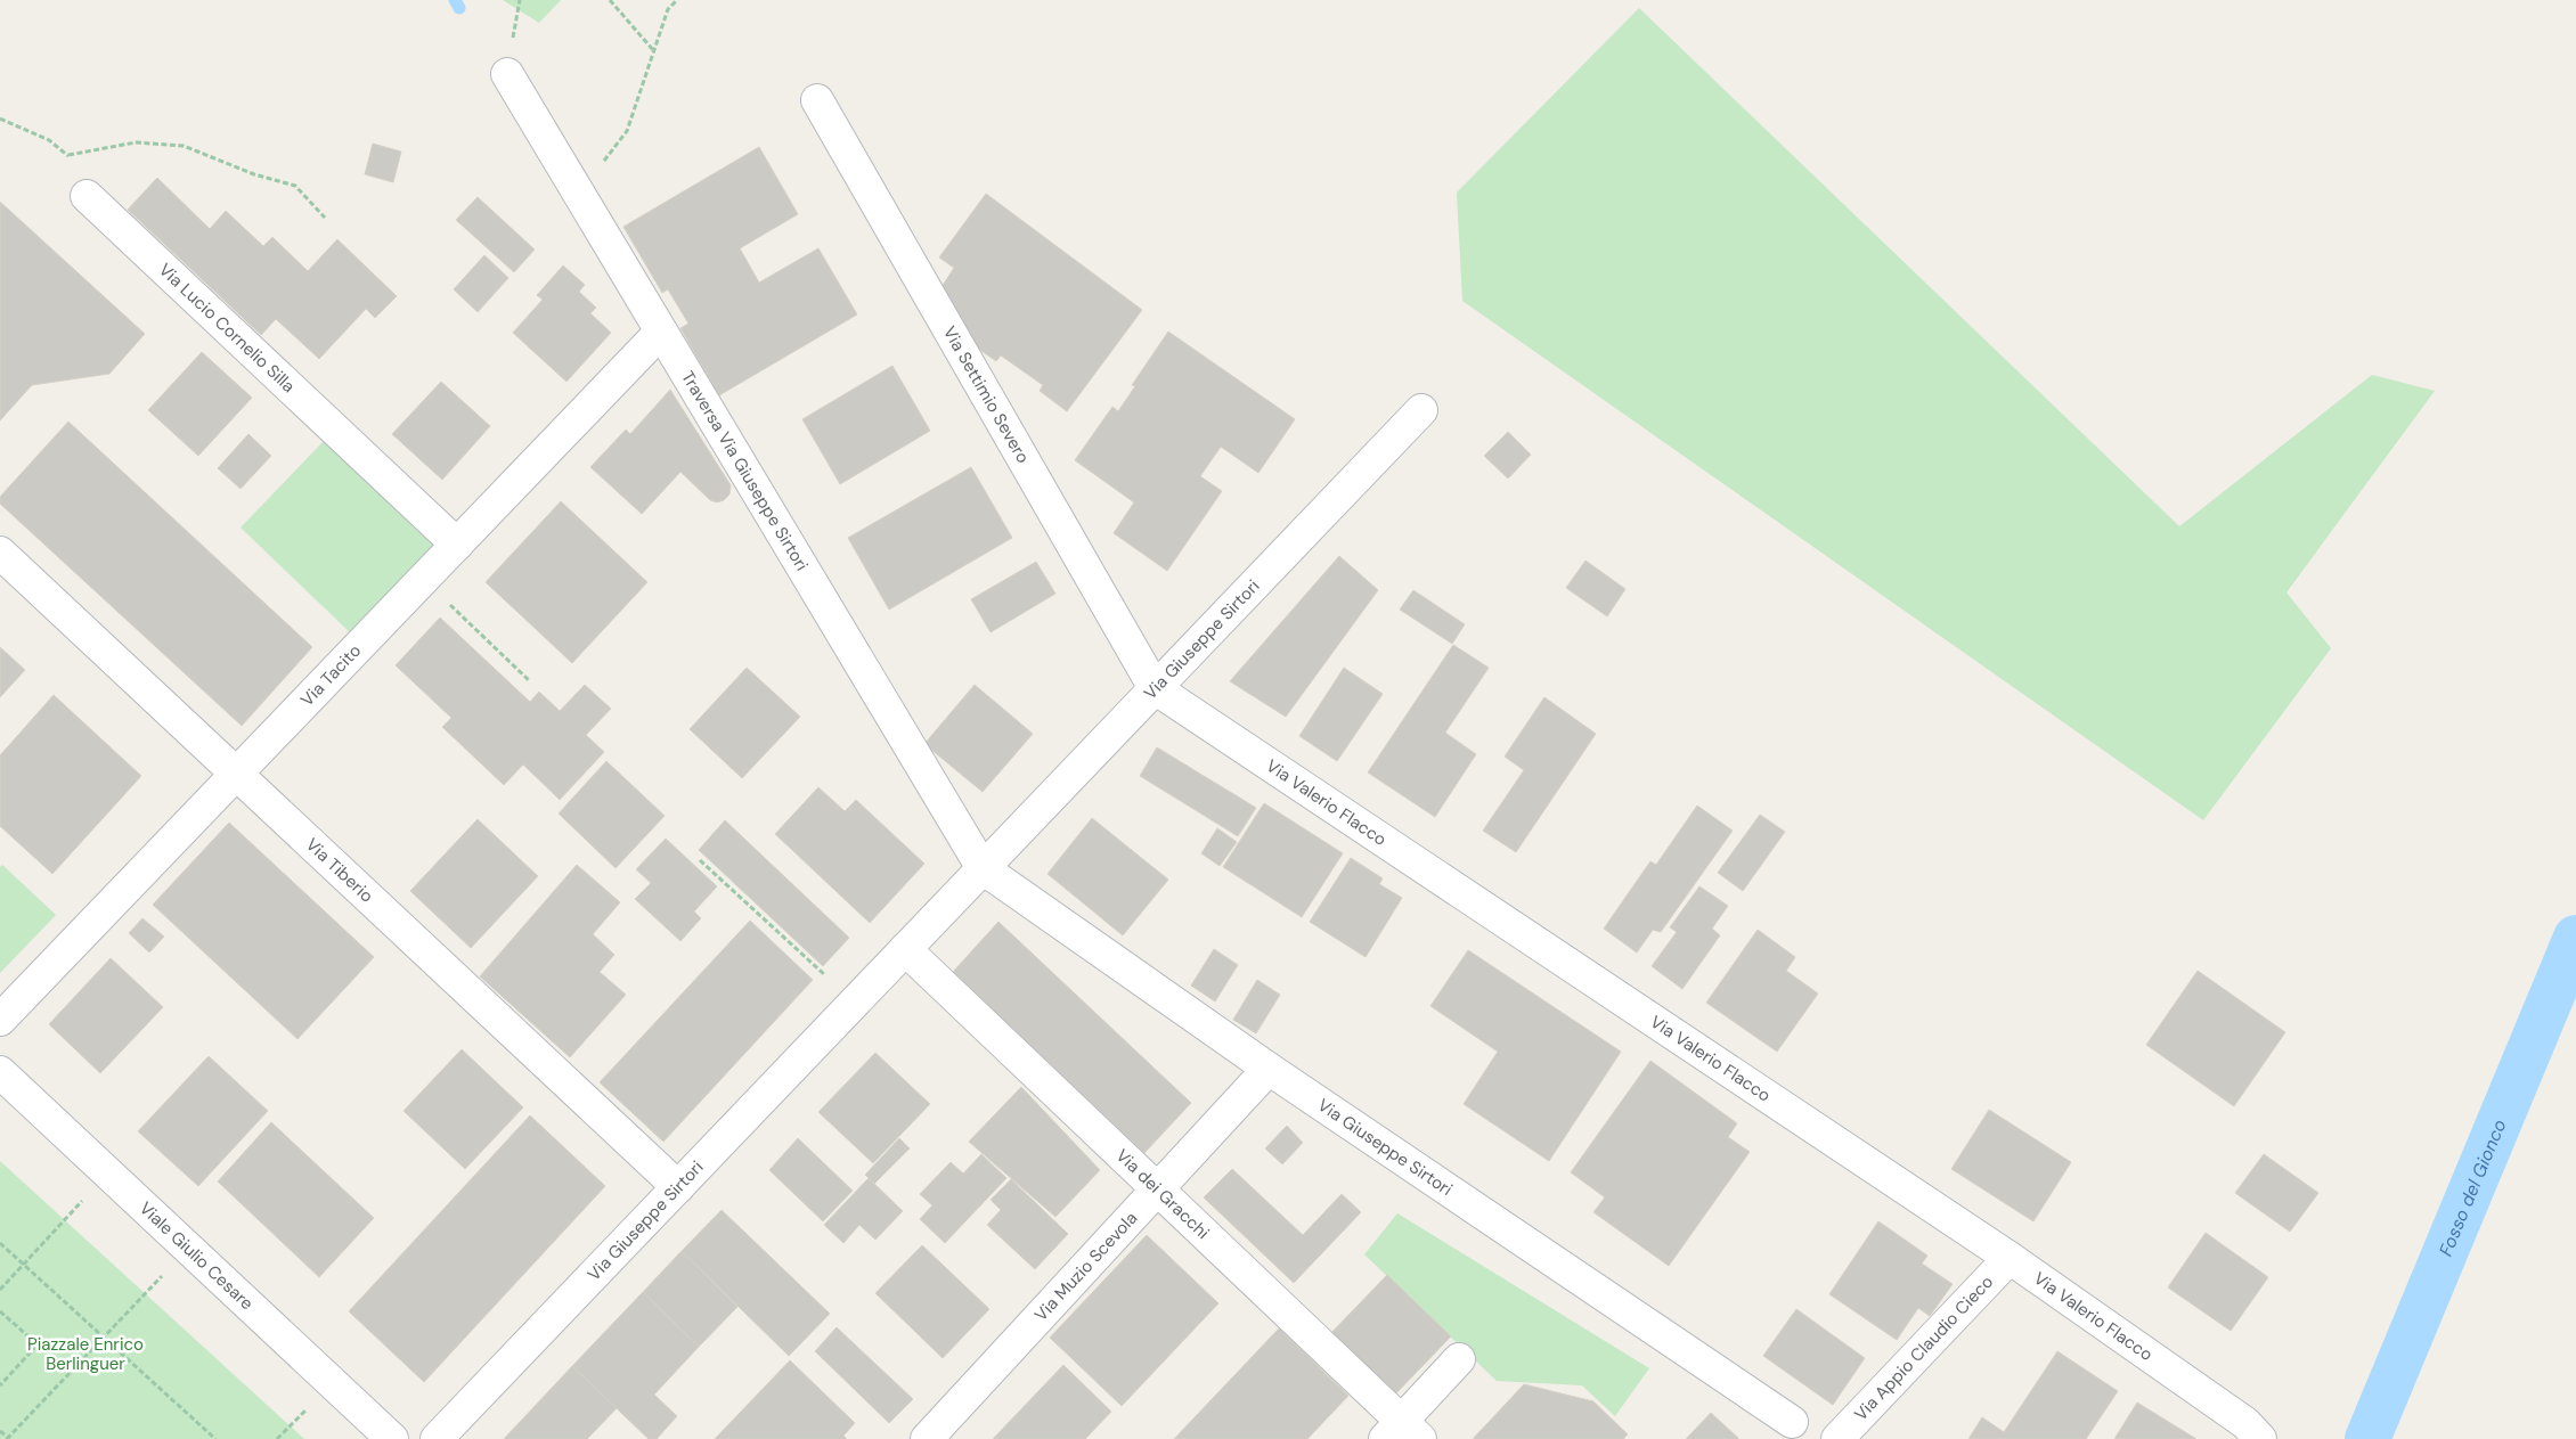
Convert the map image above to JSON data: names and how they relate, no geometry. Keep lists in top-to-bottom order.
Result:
{
  "streets": {
    "street": [
      "Via Lucio Cornelio Silla",
      "Via Settimio Severo",
      "Traversa Via Giuseppe Sirtori",
      "Via Giuseppe Sirtori",
      "Via Tacito",
      "Via Valerio Flacco",
      "Via Tiberio",
      "Via dei Gracchi",
      "Viale Giulio Cesare",
      "Via Muzio Scevola",
      "Via Appio Claudio Cieco"
    ]
  },
  "crossings": [
    ["Via Lucio Cornelio Silla", "Via Tacito"],
    ["Via Settimio Severo", "Via Giuseppe Sirtori"],
    ["Via Settimio Severo", "Via Valerio Flacco"],
    ["Traversa Via Giuseppe Sirtori", "Via Giuseppe Sirtori"],
    ["Traversa Via Giuseppe Sirtori", "Via Tacito"],
    ["Via Giuseppe Sirtori", "Via Valerio Flacco"],
    ["Via Giuseppe Sirtori", "Via Tiberio"],
    ["Via Giuseppe Sirtori", "Via dei Gracchi"],
    ["Via Giuseppe Sirtori", "Via Muzio Scevola"],
    ["Via Tacito", "Via Tiberio"],
    ["Via Valerio Flacco", "Via Appio Claudio Cieco"],
    ["Via dei Gracchi", "Via Muzio Scevola"]
  ],
  "water": ["Fosso del Gionco"],
  "parks": ["Piazzale Enrico Berlinguer"]
}
